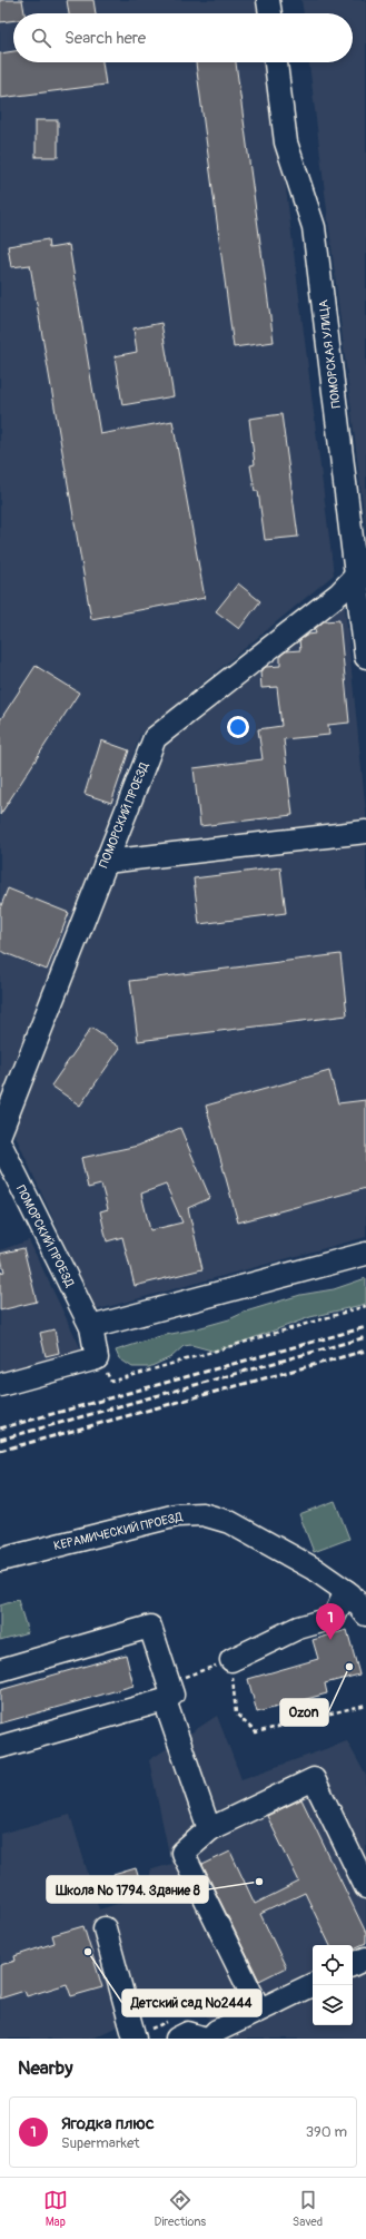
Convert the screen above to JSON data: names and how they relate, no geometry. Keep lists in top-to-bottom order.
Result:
{
  "streets": {
    "street": ["ПОМОРСКАЯ УЛИЦА", "ПОМОРСКИЙ ПРОЕЗД", "КЕРАМИЧЕСКИЙ ПРОЕЗД"]
  },
  "crossings": [
    ["ПОМОРСКАЯ УЛИЦА", "ПОМОРСКИЙ ПРОЕЗД"]
  ],
  "places": ["Ozon", "Школа № 1794. Здание 8", "Детский сад №2444"],
  "page": {
    "search": "Search here",
    "pins": "1",
    "heading": "Nearby",
    "list": [
      {
        "mark": "1",
        "name": "Ягодка плюс",
        "note": "Supermarket",
        "value": "390 m"
      }
    ],
    "nav": ["Map", "Directions", "Saved"]
  }
}
